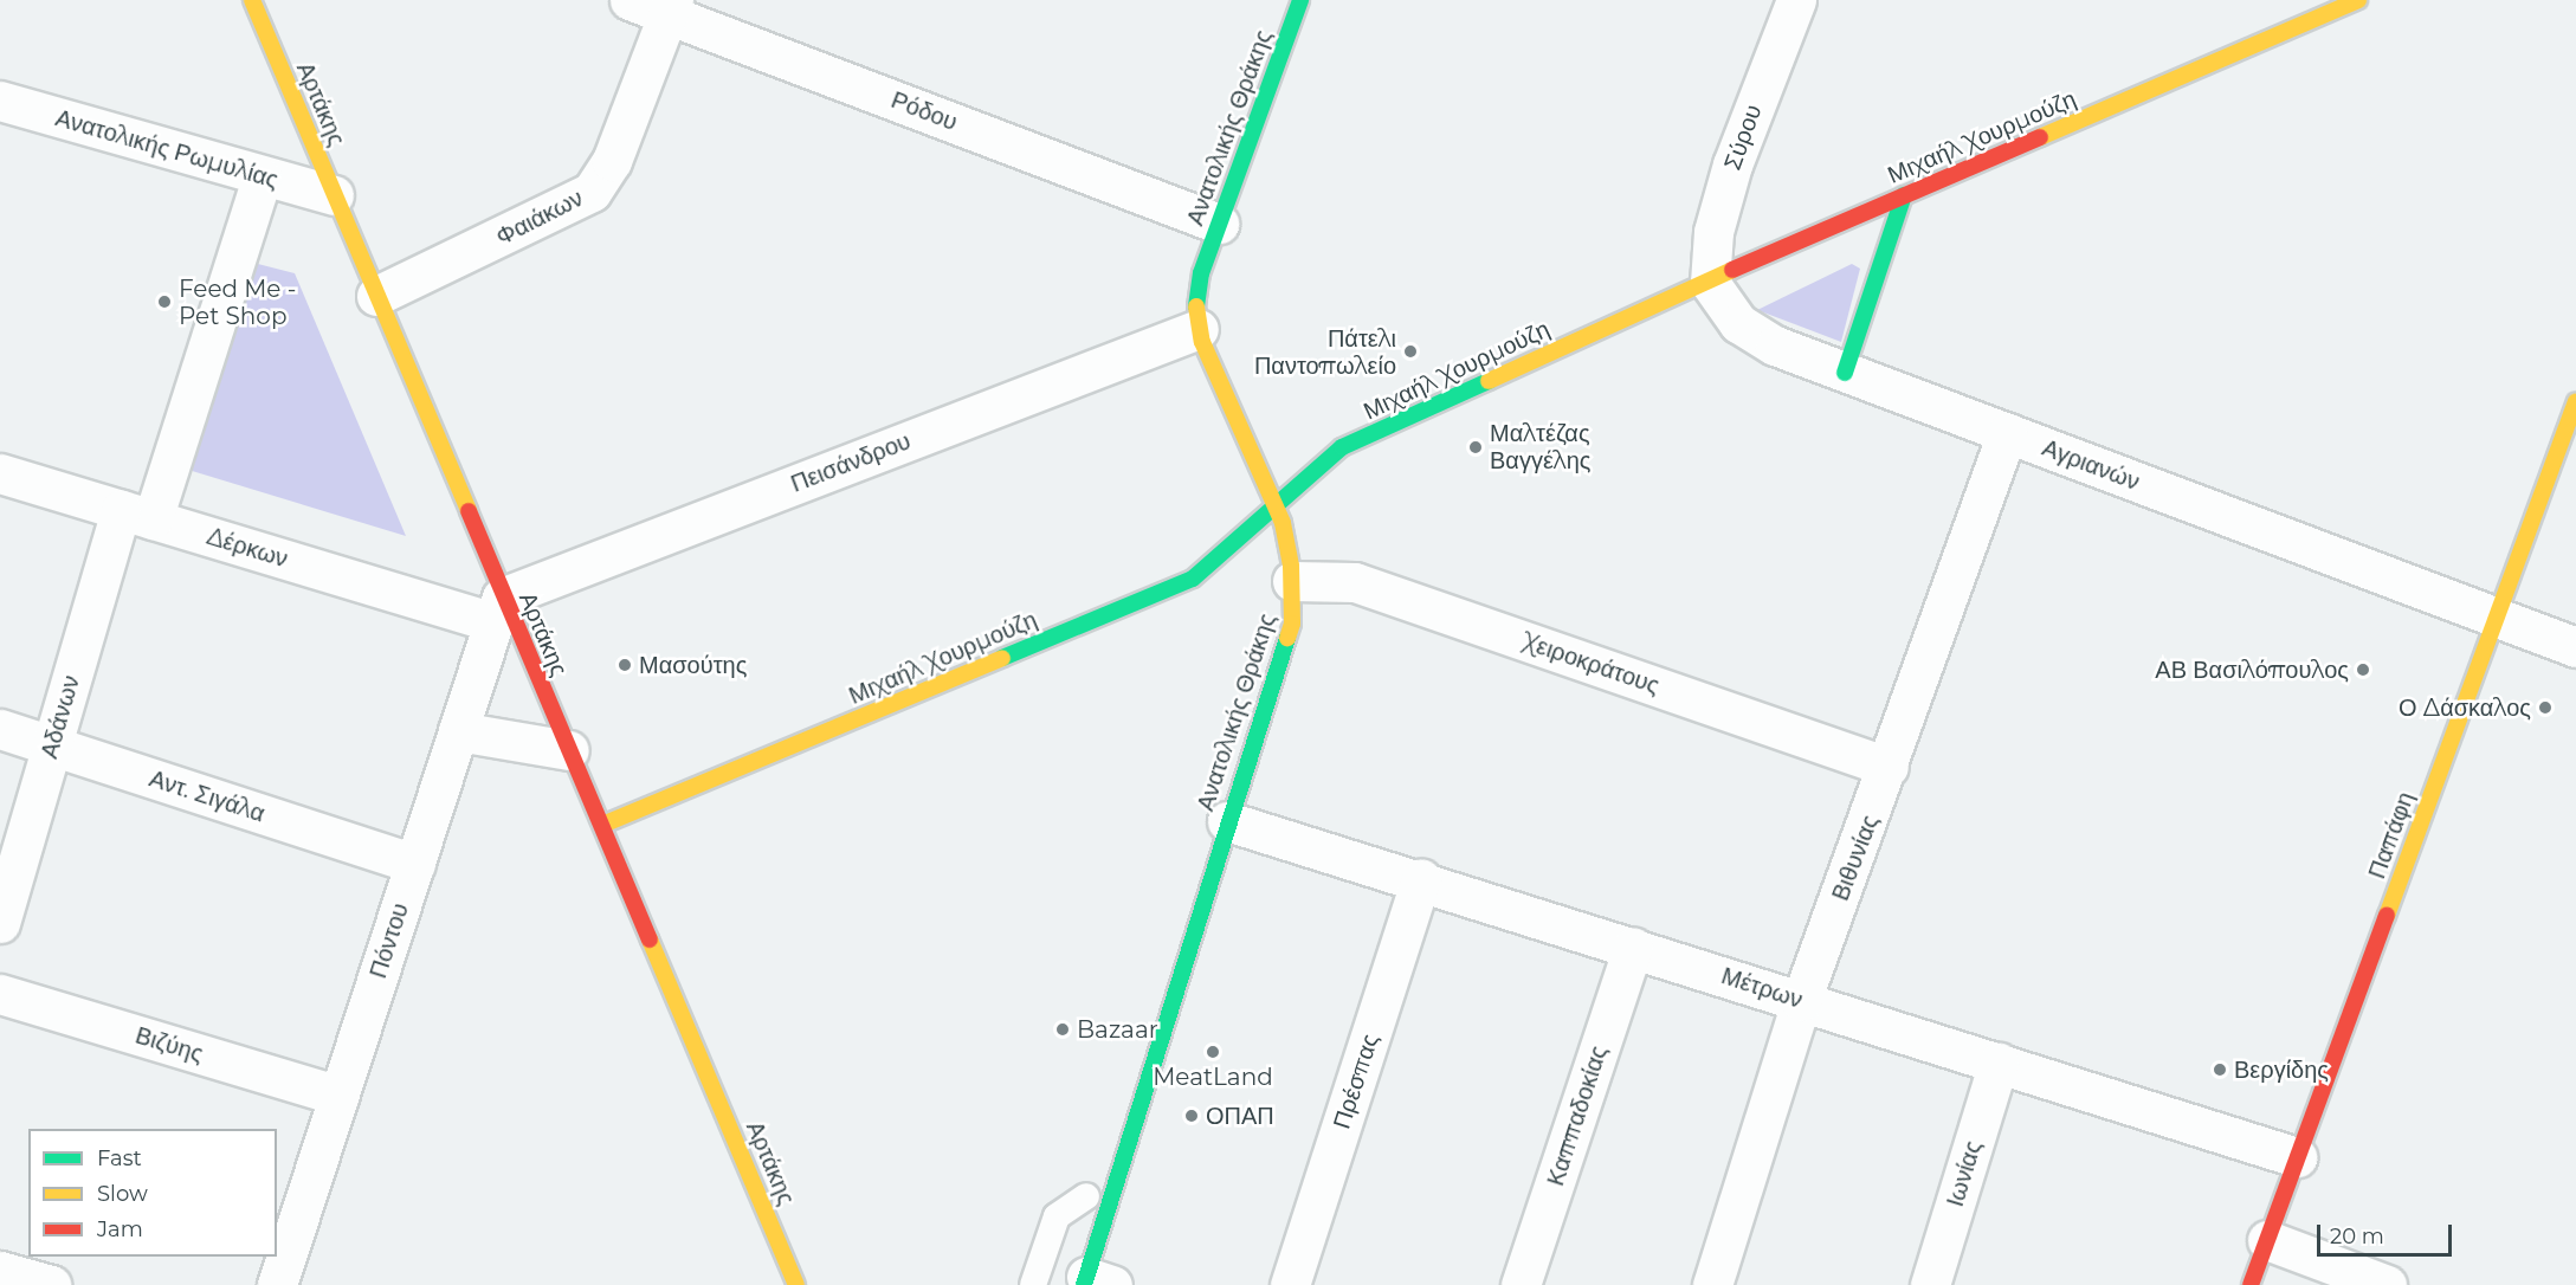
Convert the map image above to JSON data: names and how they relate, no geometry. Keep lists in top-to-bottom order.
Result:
{
  "streets": {
    "street": [
      "Αρτάκης",
      "Ρόδου",
      "Ανατολικής Θράκης",
      "Σύρου",
      "Μιχαήλ Χουρμούζη",
      "Ανατολικής Ρωμυλίας",
      "Φαιάκων",
      "Πεισάνδρου",
      "Αγριανών",
      "Δέρκων",
      "Χειροκράτους",
      "Αδάνων",
      "Αντ. Σιγάλα",
      "Παπάφη",
      "Βιθυνίας",
      "Πόντου",
      "Μέτρων",
      "Βιζύης",
      "Πρέσπας",
      "Καππαδοκίας",
      "Ιωνίας"
    ]
  },
  "crossings": [
    ["Αρτάκης", "Μιχαήλ Χουρμούζη"],
    ["Αρτάκης", "Ανατολικής Ρωμυλίας"],
    ["Αρτάκης", "Φαιάκων"],
    ["Αρτάκης", "Πεισάνδρου"],
    ["Αρτάκης", "Δέρκων"],
    ["Αρτάκης", "Πόντου"],
    ["Ρόδου", "Ανατολικής Θράκης"],
    ["Ρόδου", "Φαιάκων"],
    ["Ανατολικής Θράκης", "Μιχαήλ Χουρμούζη"],
    ["Ανατολικής Θράκης", "Πεισάνδρου"],
    ["Ανατολικής Θράκης", "Χειροκράτους"],
    ["Ανατολικής Θράκης", "Μέτρων"],
    ["Σύρου", "Μιχαήλ Χουρμούζη"],
    ["Σύρου", "Αγριανών"],
    ["Μιχαήλ Χουρμούζη", "Αγριανών"],
    ["Ανατολικής Ρωμυλίας", "Αδάνων"],
    ["Πεισάνδρου", "Δέρκων"],
    ["Πεισάνδρου", "Πόντου"],
    ["Αγριανών", "Παπάφη"],
    ["Αγριανών", "Βιθυνίας"],
    ["Δέρκων", "Αδάνων"],
    ["Δέρκων", "Πόντου"],
    ["Χειροκράτους", "Βιθυνίας"],
    ["Αδάνων", "Αντ. Σιγάλα"],
    ["Αντ. Σιγάλα", "Πόντου"],
    ["Παπάφη", "Μέτρων"],
    ["Βιθυνίας", "Μέτρων"],
    ["Πόντου", "Βιζύης"],
    ["Μέτρων", "Πρέσπας"],
    ["Μέτρων", "Καππαδοκίας"],
    ["Μέτρων", "Ιωνίας"]
  ],
  "places": [
    "Feed Me - Pet Shop",
    "Πάτελι Παντοπωλείο",
    "Μαλτέζας Βαγγέλης",
    "Μασούτης",
    "ΑΒ Βασιλόπουλος",
    "Ο Δάσκαλος",
    "Bazaar",
    "MeatLand",
    "Βεργίδης",
    "ΟΠΑΠ"
  ],
  "legend": ["Fast", "Slow", "Jam"],
  "scale_bar": "20 m"
}
